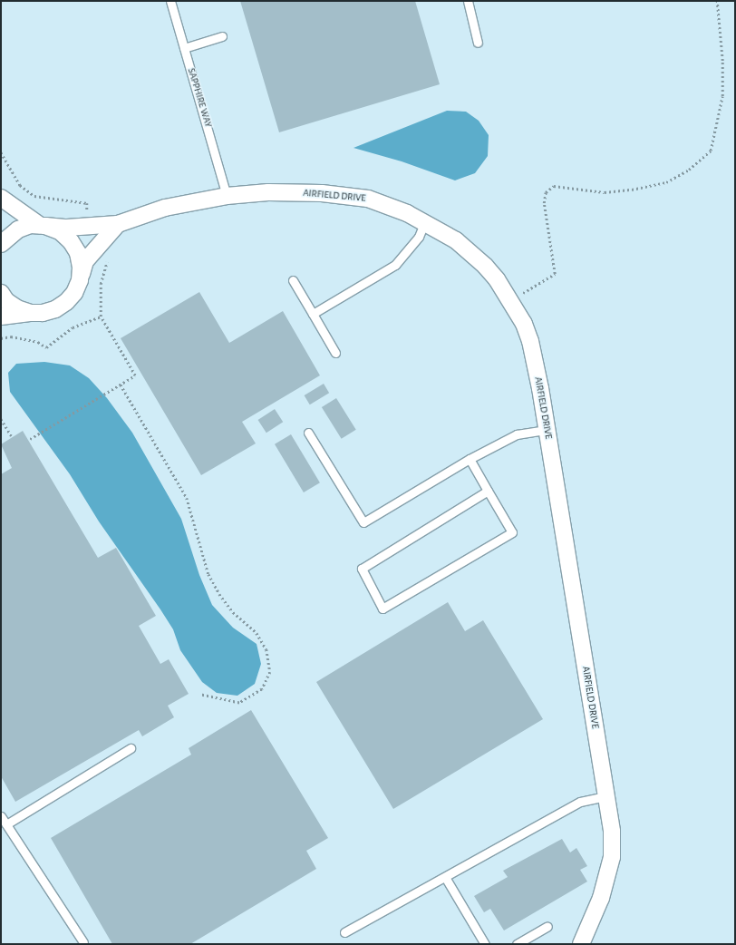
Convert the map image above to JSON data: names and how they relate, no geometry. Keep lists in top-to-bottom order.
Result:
{
  "streets": {
    "street": ["AIRFIELD DRIVE"],
    "lane": ["SAPPHIRE WAY"]
  },
  "crossings": [
    ["SAPPHIRE WAY", "AIRFIELD DRIVE"]
  ]
}
